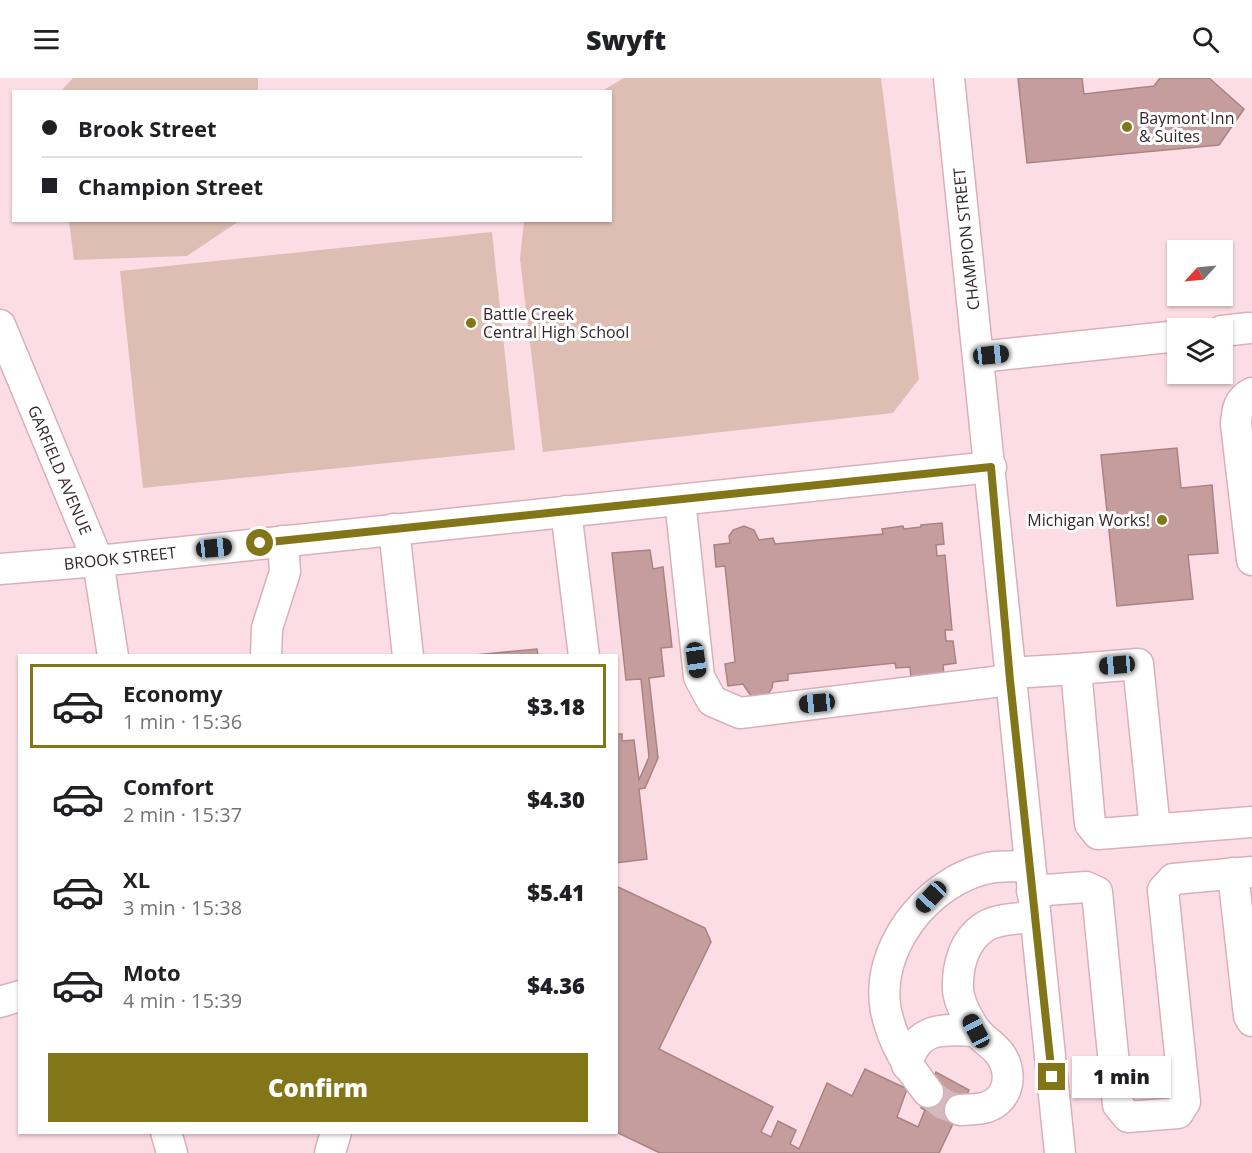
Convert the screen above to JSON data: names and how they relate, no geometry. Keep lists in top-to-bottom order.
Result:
{
  "streets": {
    "street": ["CHAMPION STREET", "GARFIELD AVENUE", "BROOK STREET"]
  },
  "crossings": [
    ["CHAMPION STREET", "BROOK STREET"],
    ["GARFIELD AVENUE", "BROOK STREET"]
  ],
  "places": ["Baymont Inn & Suites", "Battle Creek Central High School", "Michigan Works!"],
  "north": "bottom left",
  "page": {
    "header": "Swyft",
    "banner": ["Brook Street", "Champion Street"],
    "list": [
      {
        "name": "Economy",
        "note": "1 min · 15:36",
        "value": "$3.18"
      },
      {
        "name": "Comfort",
        "note": "2 min · 15:37",
        "value": "$4.30"
      },
      {
        "name": "XL",
        "note": "3 min · 15:38",
        "value": "$5.41"
      },
      {
        "name": "Moto",
        "note": "4 min · 15:39",
        "value": "$4.36"
      }
    ],
    "buttons": "Confirm",
    "bubble": "1 min"
  }
}
